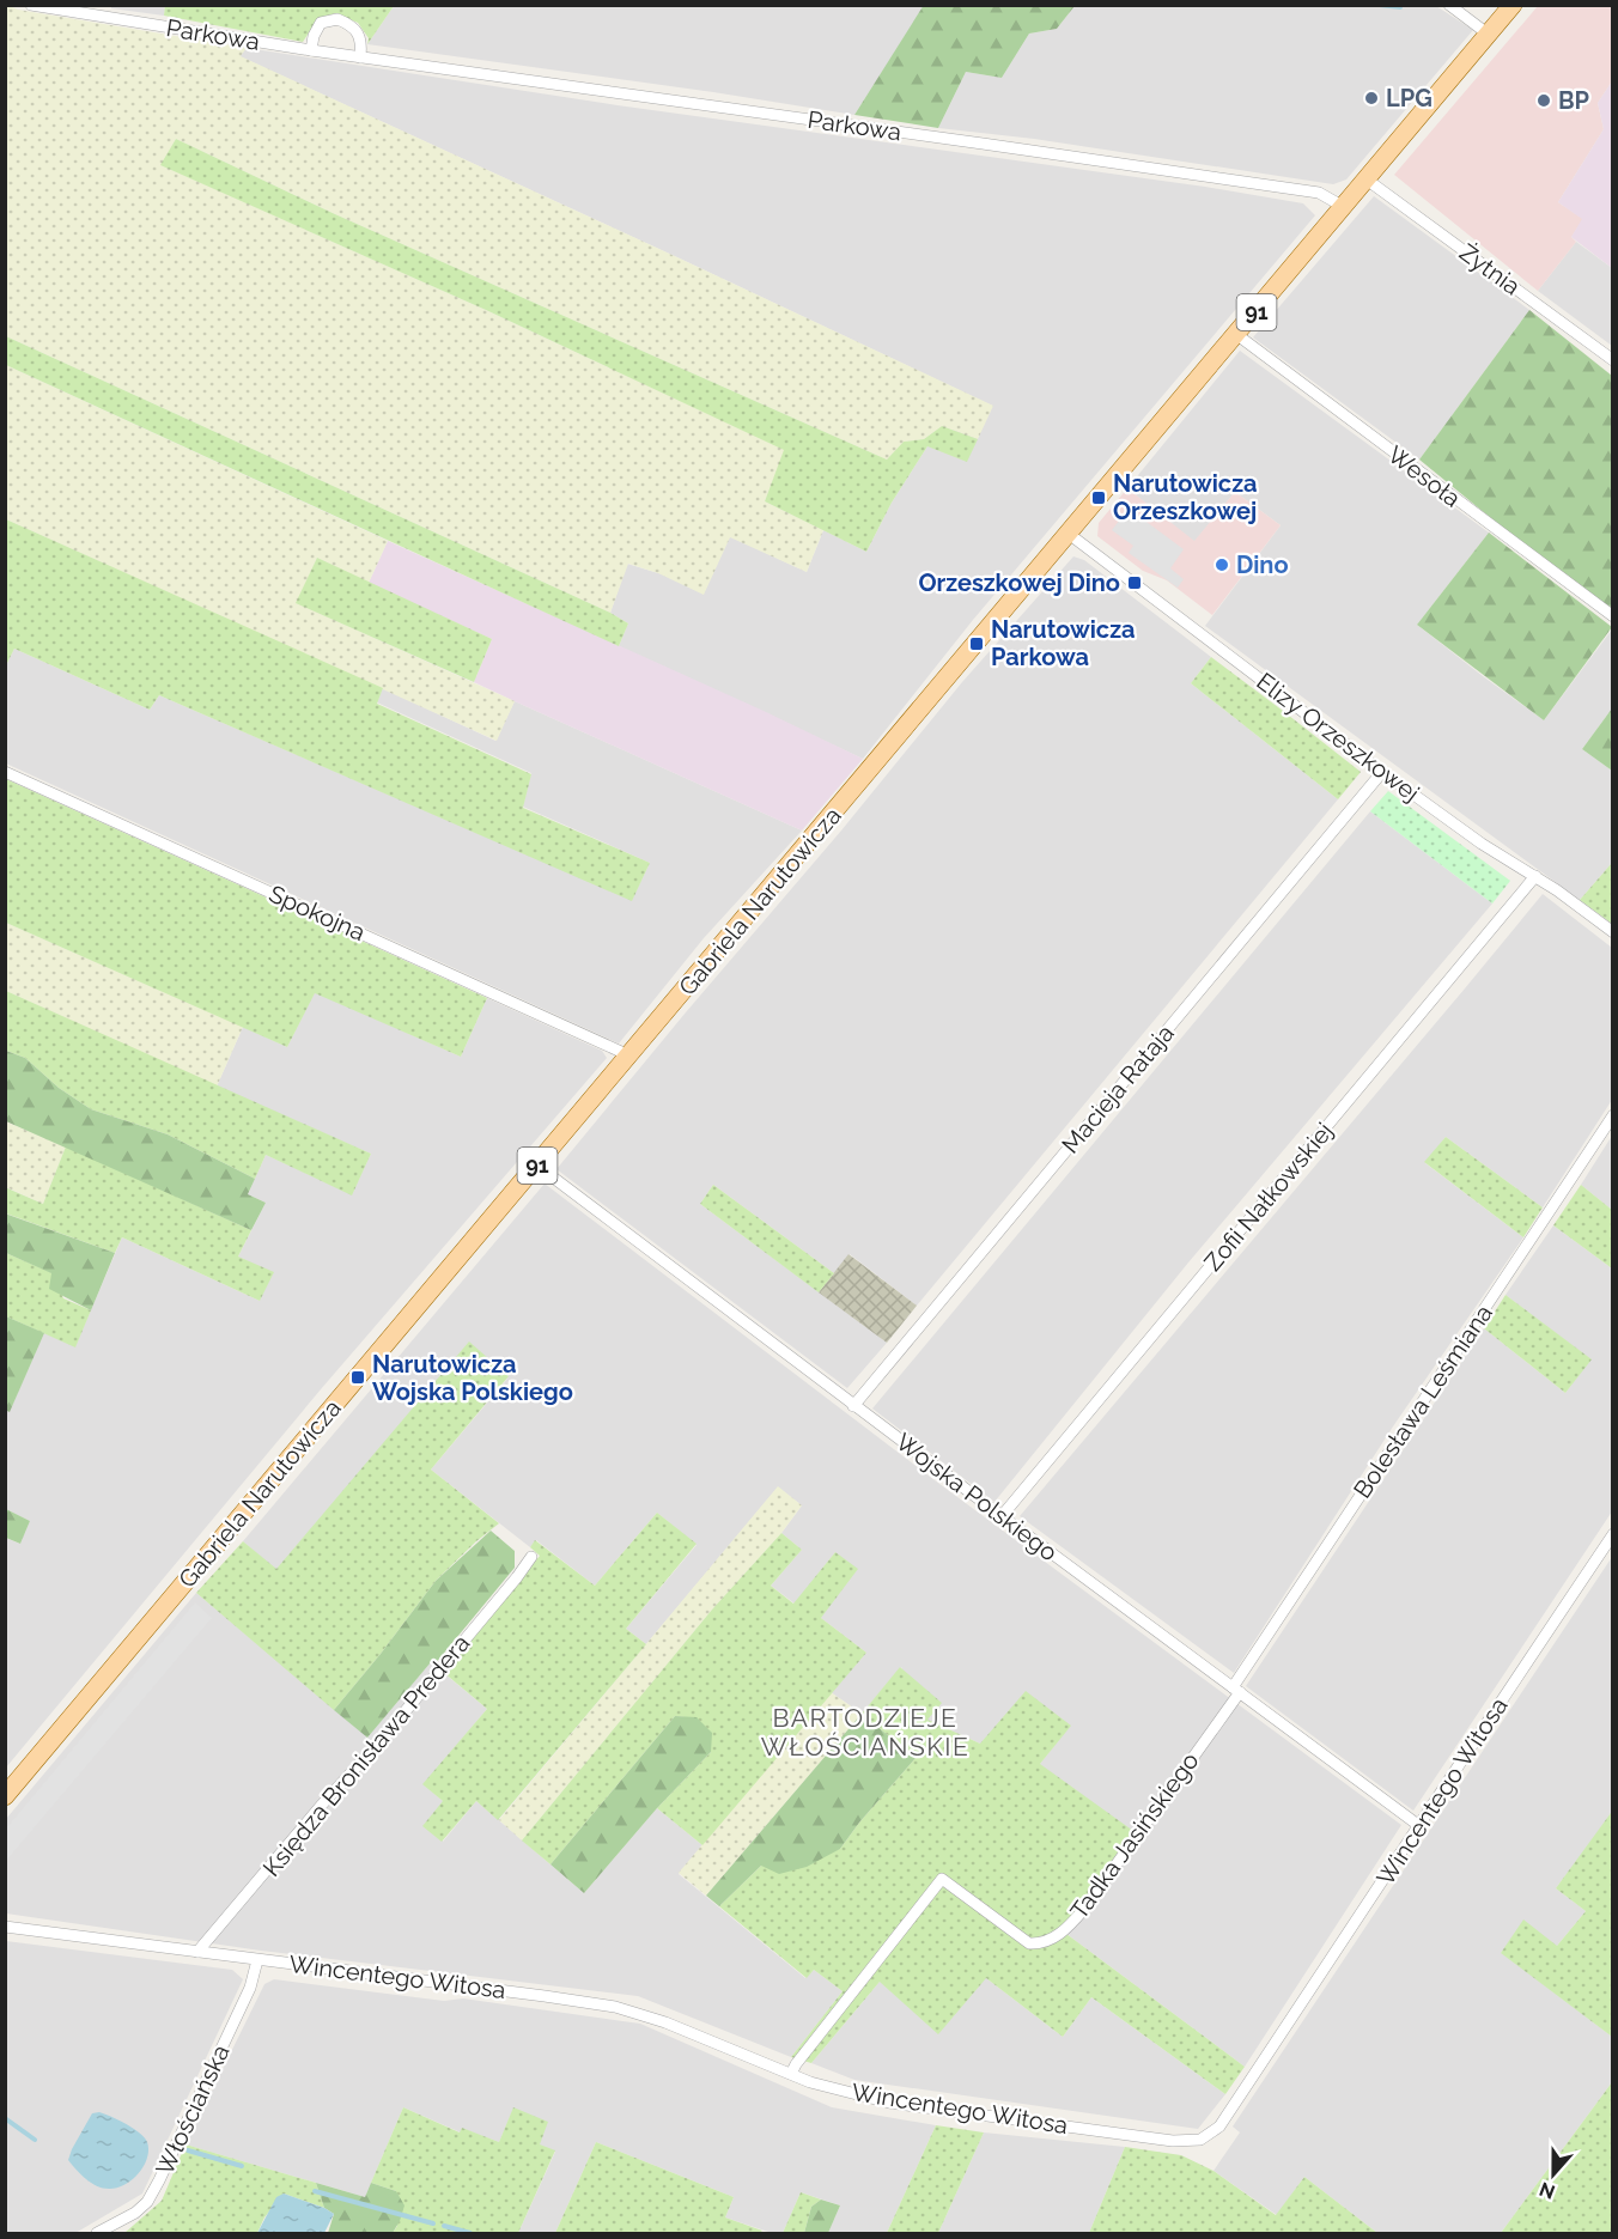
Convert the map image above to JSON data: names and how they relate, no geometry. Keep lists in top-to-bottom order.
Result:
{
  "streets": {
    "main road": ["91", "Gabriela Narutowicza"],
    "street": [
      "Parkowa",
      "Żytnia",
      "Wesoła",
      "Elizy Orzeszkowej",
      "Spokojna",
      "Macieja Rataja",
      "Zofii Nałkowskiej",
      "Bolesława Leśmiana",
      "Wojska Polskiego",
      "Księdza Bronisława Predera",
      "Wincentego Witosa",
      "Tadka Jasińskiego",
      "Włościańska"
    ]
  },
  "crossings": [
    ["Parkowa", "Gabriela Narutowicza"],
    ["Żytnia", "Gabriela Narutowicza"],
    ["Wesoła", "Gabriela Narutowicza"],
    ["Elizy Orzeszkowej", "Gabriela Narutowicza"],
    ["Elizy Orzeszkowej", "Macieja Rataja"],
    ["Elizy Orzeszkowej", "Zofii Nałkowskiej"],
    ["Gabriela Narutowicza", "Spokojna"],
    ["Gabriela Narutowicza", "Wojska Polskiego"],
    ["Macieja Rataja", "Wojska Polskiego"],
    ["Zofii Nałkowskiej", "Wojska Polskiego"],
    ["Bolesława Leśmiana", "Wojska Polskiego"],
    ["Bolesława Leśmiana", "Tadka Jasińskiego"],
    ["Wojska Polskiego", "Wincentego Witosa"],
    ["Wojska Polskiego", "Tadka Jasińskiego"],
    ["Księdza Bronisława Predera", "Wincentego Witosa"],
    ["Wincentego Witosa", "Tadka Jasińskiego"],
    ["Wincentego Witosa", "Włościańska"]
  ],
  "districts": ["BARTODZIEJE WŁOŚCIAŃSKIE"],
  "places": {
    "other": ["LPG", "BP", "Dino"],
    "transit": [
      "Narutowicza Orzeszkowej",
      "Orzeszkowej Dino",
      "Narutowicza Parkowa",
      "Narutowicza Wojska Polskiego"
    ]
  },
  "north": "bottom"
}
